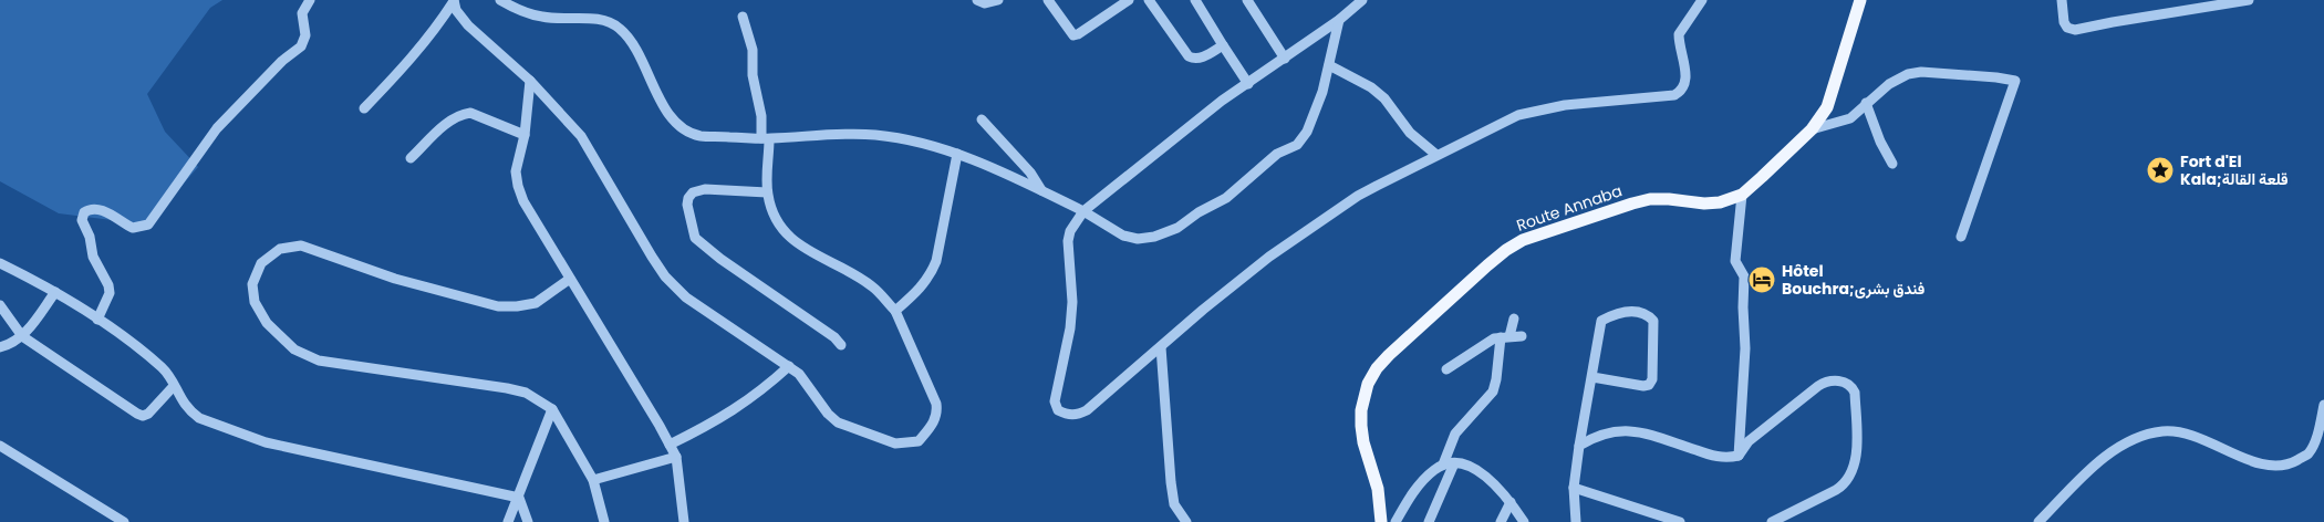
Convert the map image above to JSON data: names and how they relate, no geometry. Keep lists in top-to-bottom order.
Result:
{
  "streets": {
    "main road": ["Route Annaba"]
  },
  "places": {
    "place": ["Fort d'El Kala;قلعة القالة"],
    "hotel": ["Hôtel Bouchra;فندق بشرى"]
  }
}
